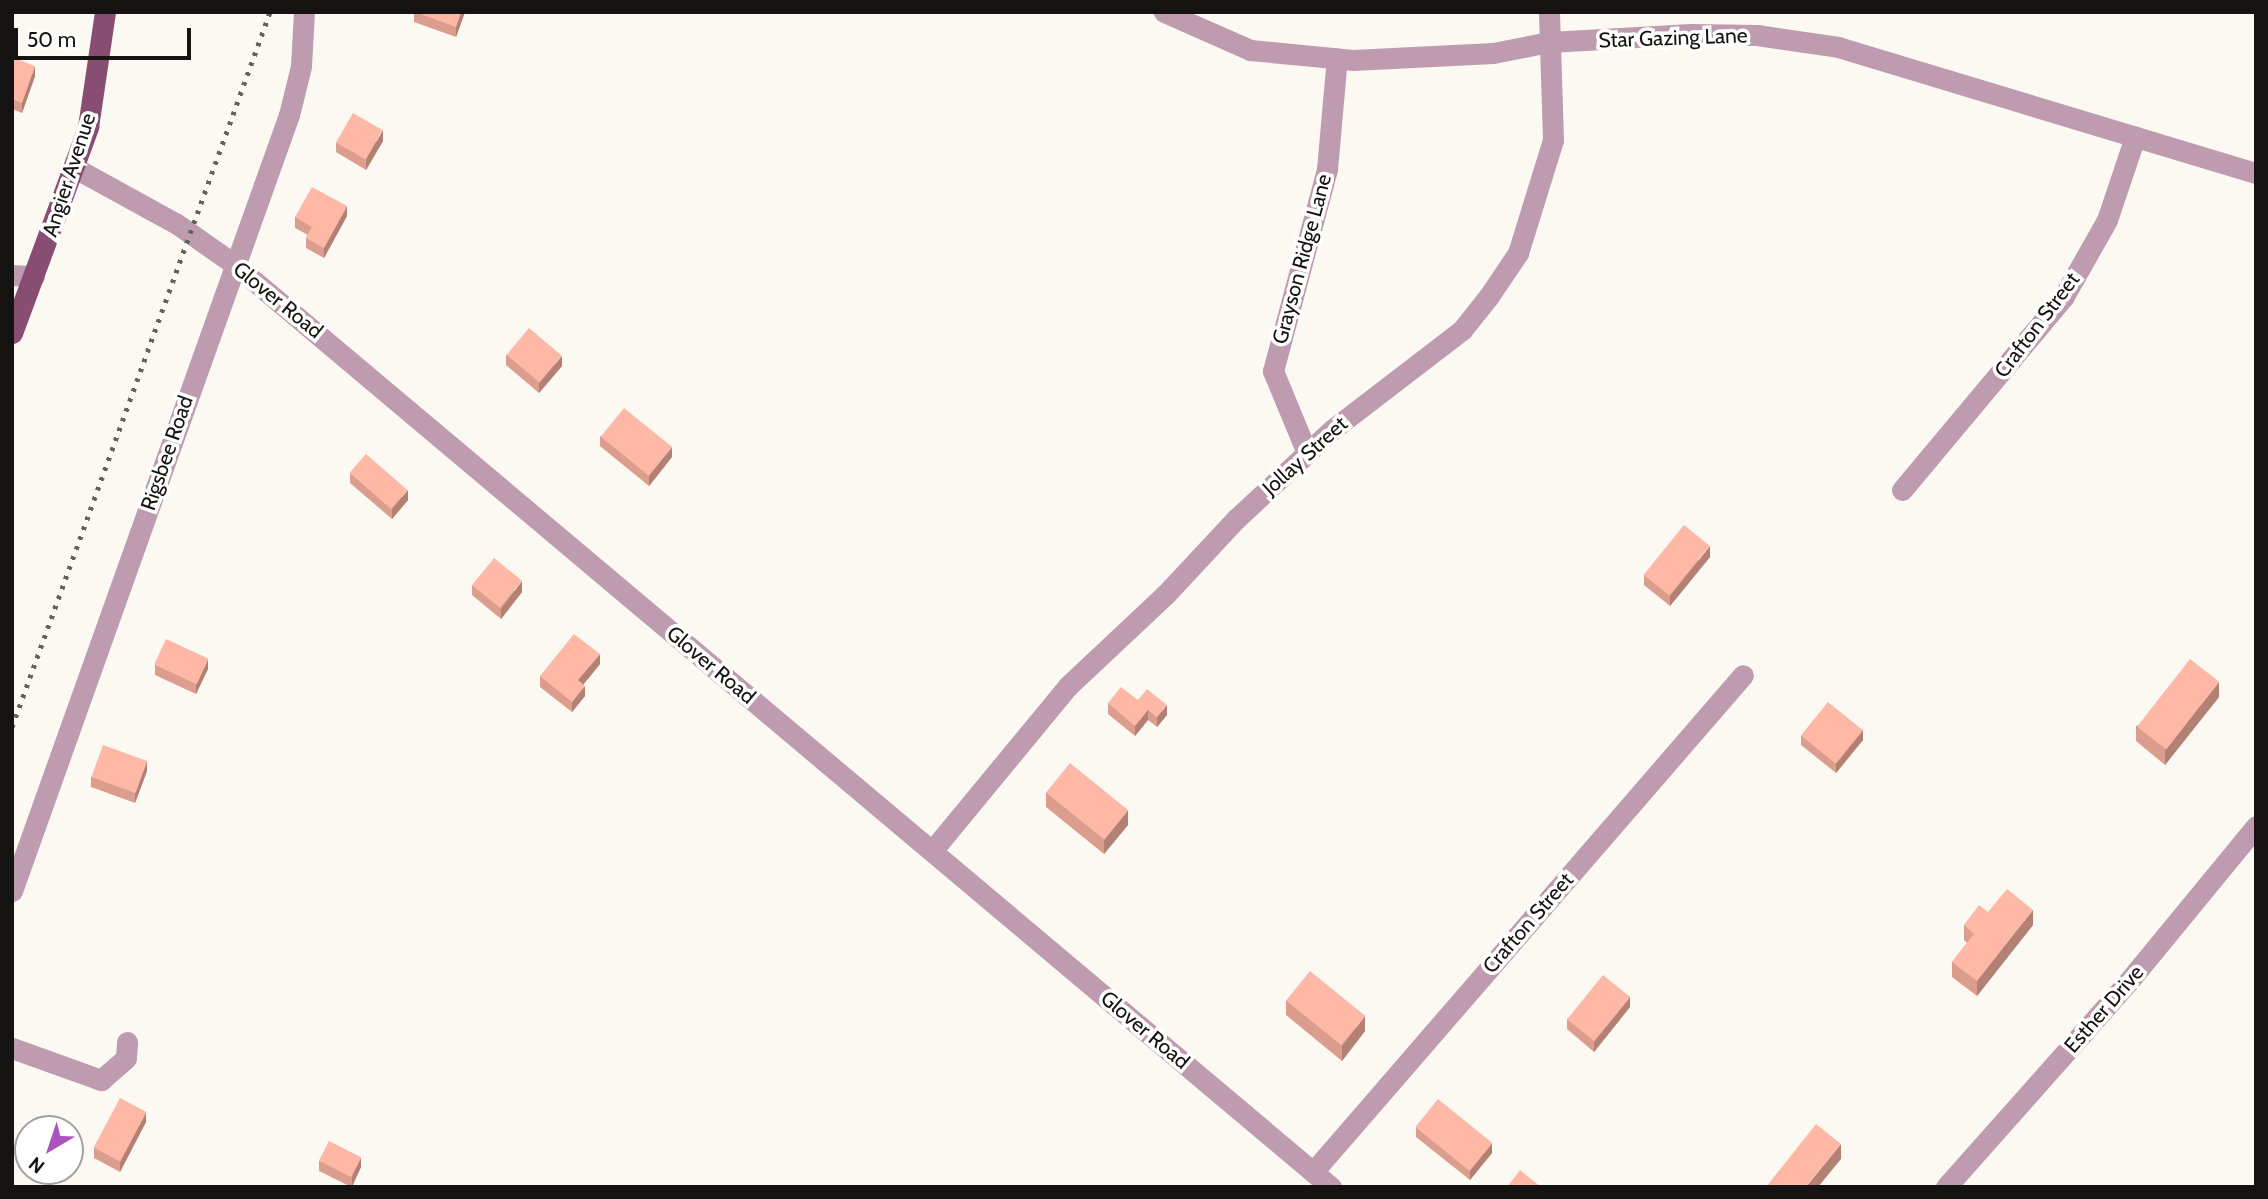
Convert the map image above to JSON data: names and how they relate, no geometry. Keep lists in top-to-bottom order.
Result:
{
  "streets": {
    "main road": ["Angier Avenue"],
    "street": [
      "Star Gazing Lane",
      "Grayson Ridge Lane",
      "Glover Road",
      "Crafton Street",
      "Rigsbee Road",
      "Jollay Street",
      "Esther Drive"
    ]
  },
  "crossings": [
    ["Star Gazing Lane", "Grayson Ridge Lane"],
    ["Star Gazing Lane", "Crafton Street"],
    ["Star Gazing Lane", "Jollay Street"],
    ["Angier Avenue", "Glover Road"],
    ["Grayson Ridge Lane", "Jollay Street"],
    ["Glover Road", "Crafton Street"],
    ["Glover Road", "Rigsbee Road"],
    ["Glover Road", "Jollay Street"]
  ],
  "scale_bar": "50 m",
  "north": "bottom left"
}
